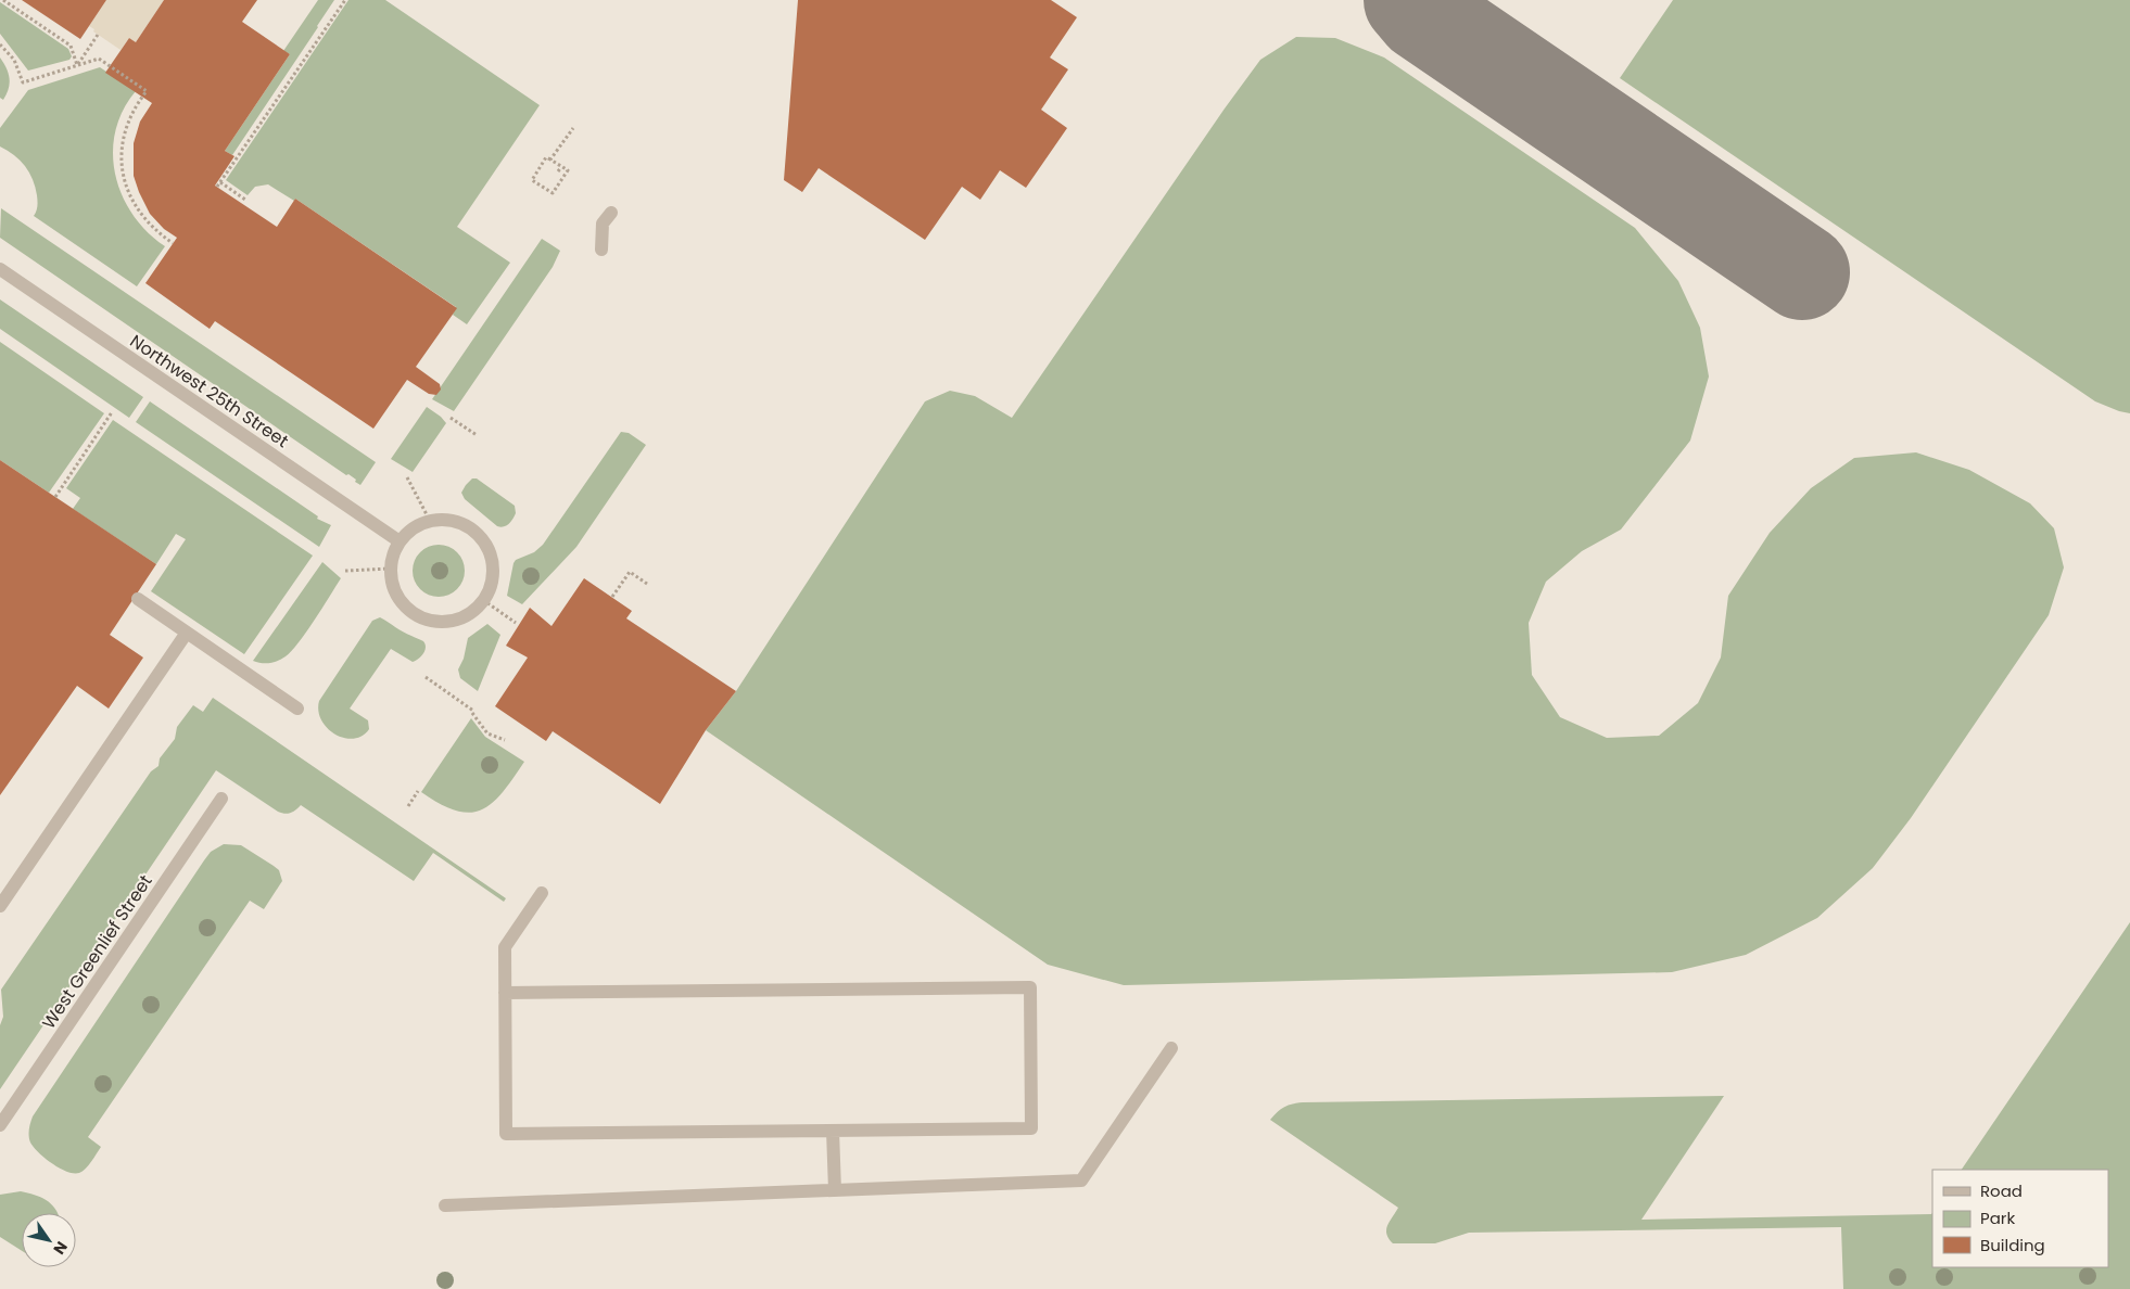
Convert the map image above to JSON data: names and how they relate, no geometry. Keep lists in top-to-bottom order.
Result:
{
  "streets": {
    "lane": ["Northwest 25th Street", "West Greenlief Street"]
  },
  "legend": ["Road", "Park", "Building"],
  "north": "bottom right"
}
